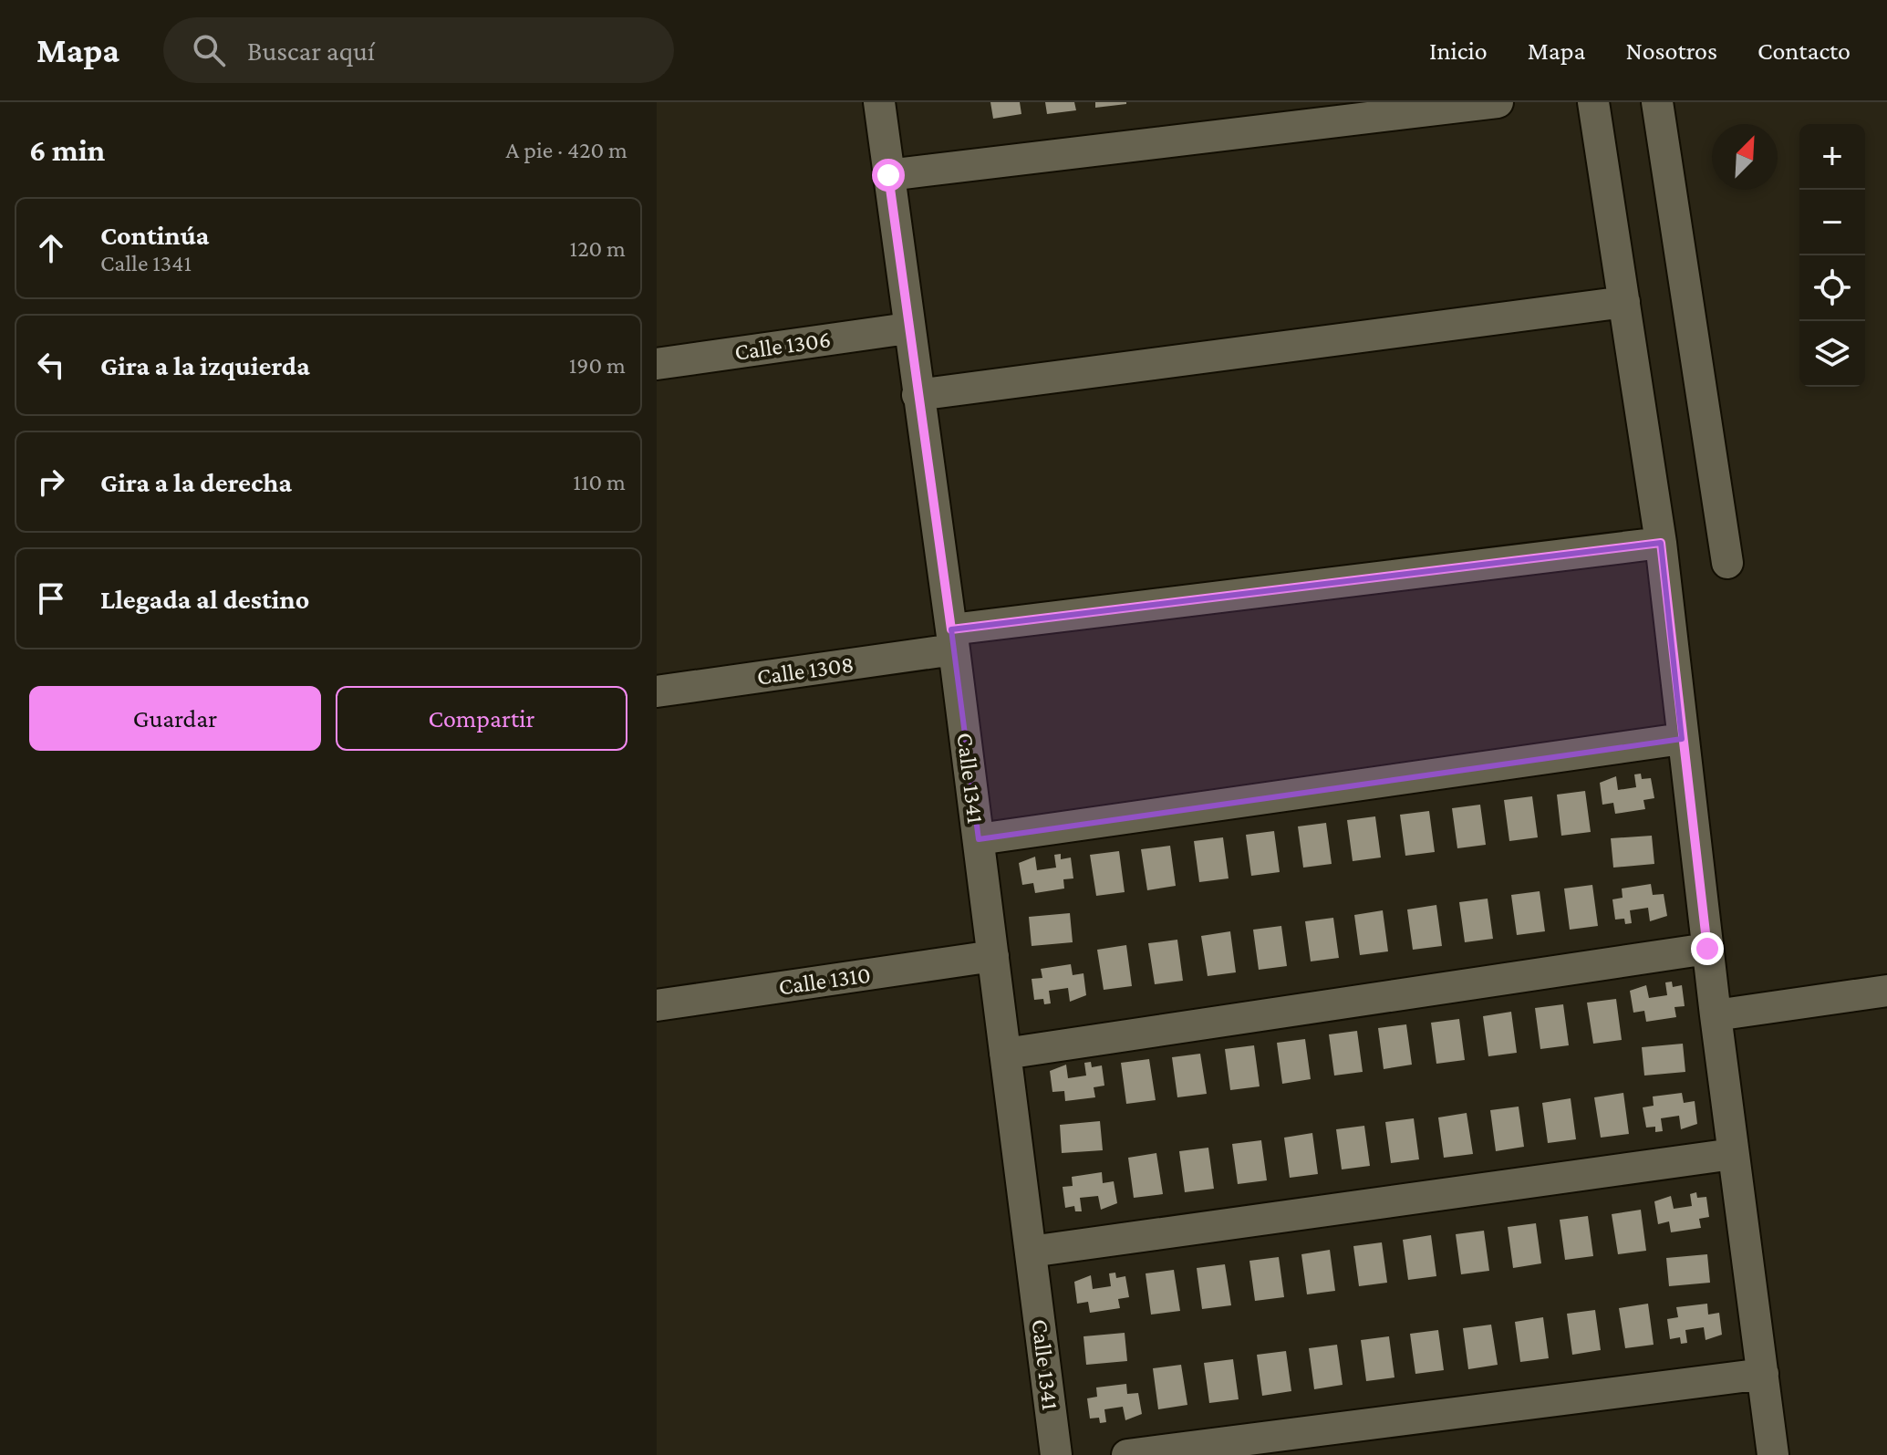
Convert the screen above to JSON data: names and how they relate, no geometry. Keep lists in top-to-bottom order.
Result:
{
  "streets": {
    "street": [
      "Calle 1306",
      "Calle 1308",
      "Calle 1341",
      "Calle 1310"
    ]
  },
  "crossings": [
    ["Calle 1306", "Calle 1341"],
    ["Calle 1308", "Calle 1341"],
    ["Calle 1341", "Calle 1310"]
  ],
  "north": "top right",
  "page": {
    "header": "Mapa",
    "search": "Buscar aquí",
    "nav": [
      "Inicio",
      "Mapa",
      "Nosotros",
      "Contacto"
    ],
    "heading": ["6 min", "A pie · 420 m"],
    "map_buttons": ["+", "−"],
    "list": [
      ["Continúa", "Calle 1341", "120 m"],
      ["Gira a la izquierda", "190 m"],
      ["Gira a la derecha", "110 m"],
      "Llegada al destino"
    ],
    "buttons": ["Guardar", "Compartir"]
  }
}
